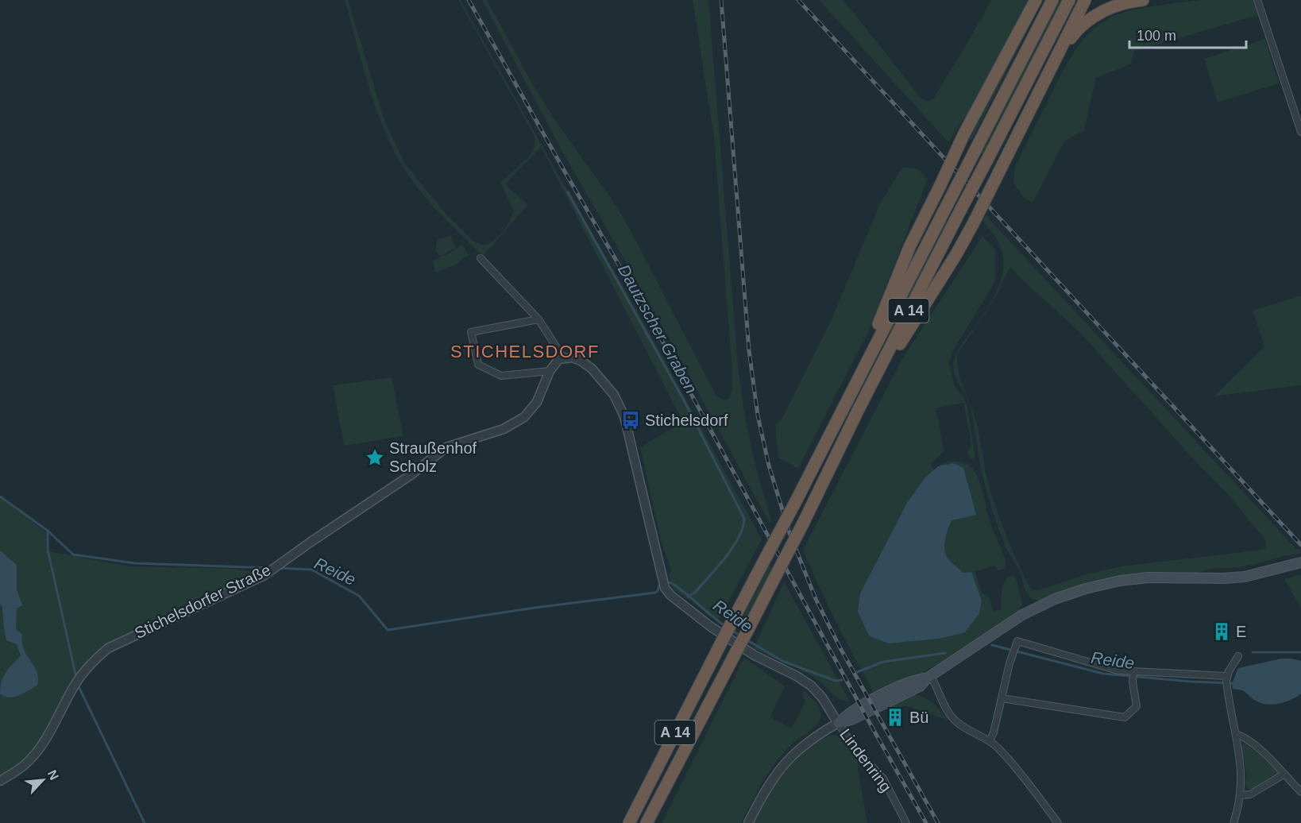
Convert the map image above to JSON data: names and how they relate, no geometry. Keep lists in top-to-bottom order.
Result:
{
  "streets": {
    "highway": ["A 14"],
    "street": ["Stichelsdorfer Straße", "Lindenring"]
  },
  "districts": ["STICHELSDORF"],
  "water": ["Dautzscher Graben", "Reide"],
  "places": {
    "bus stop": ["Stichelsdorf"],
    "place": ["Straußenhof Scholz"],
    "building": ["E", "Bü"]
  },
  "scale_bar": "100 m",
  "north": "top right"
}
